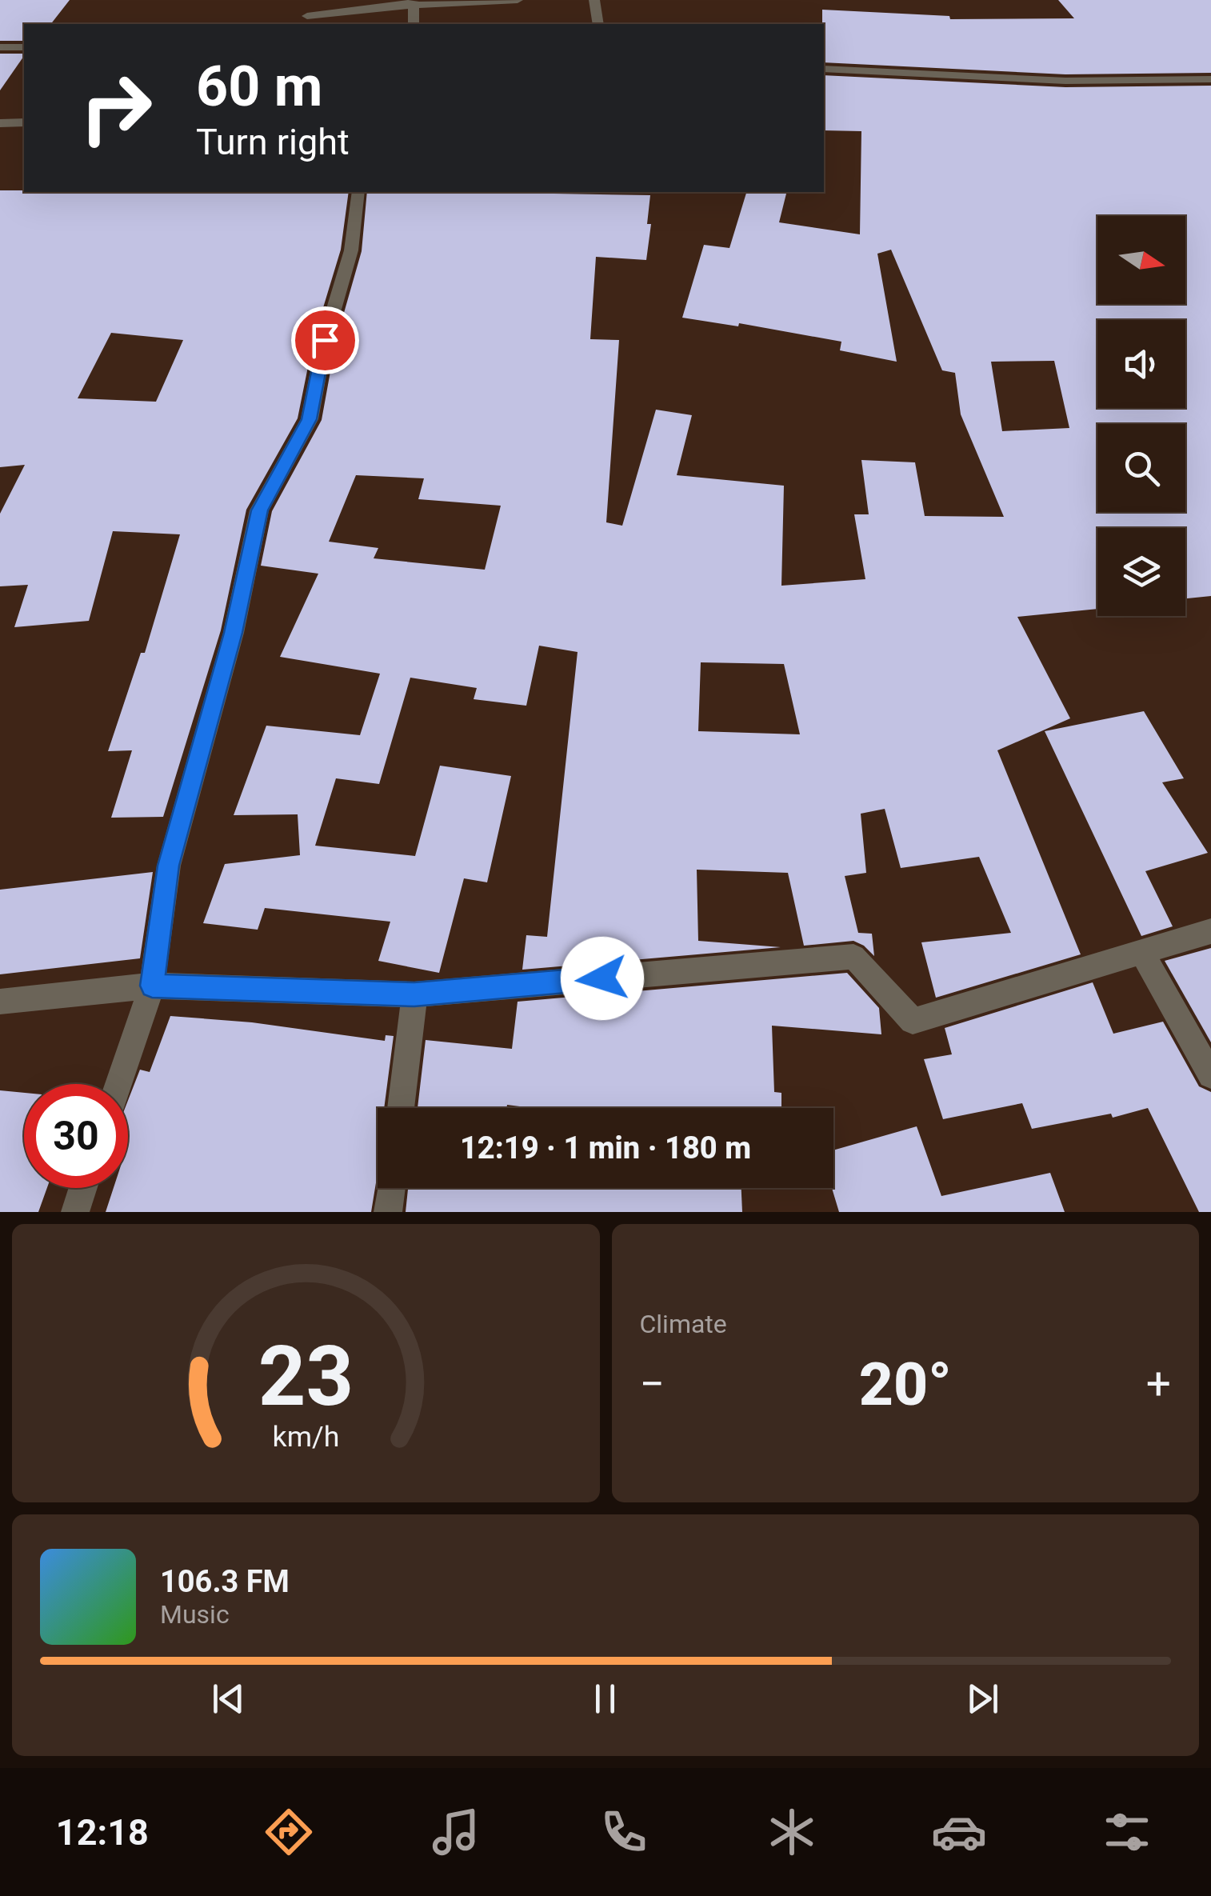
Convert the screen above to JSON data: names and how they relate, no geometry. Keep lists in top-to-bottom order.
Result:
{
  "north": "right",
  "page": {
    "turn": ["60 m", "Turn right"],
    "limit": "30",
    "trip": "12:19 · 1 min · 180 m",
    "tile": "Climate",
    "heat": ["−", "20°", "+"],
    "song": ["106.3 FM", "Music"],
    "tabs": "12:18",
    "gauge": ["23", "km/h"]
  }
}
